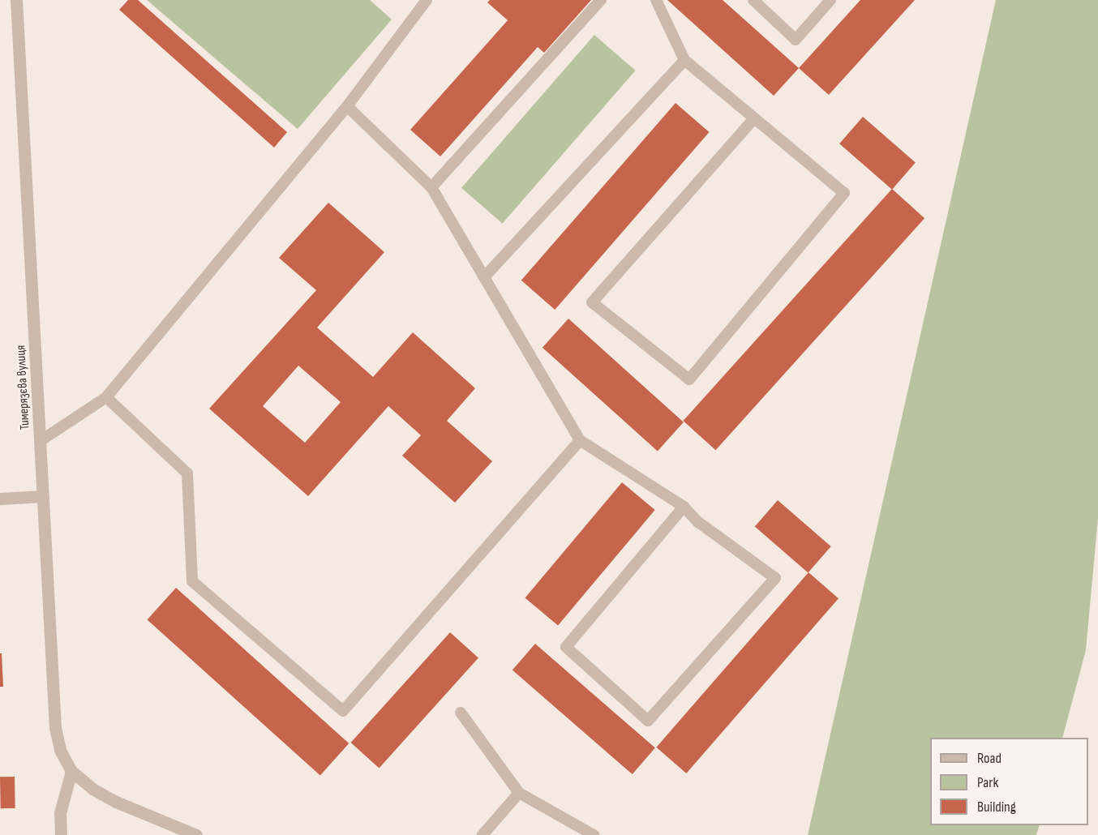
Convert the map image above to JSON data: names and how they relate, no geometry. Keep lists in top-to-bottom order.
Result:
{
  "streets": {
    "street": ["Тимерязєва вулиця"]
  },
  "legend": ["Road", "Park", "Building"]
}
